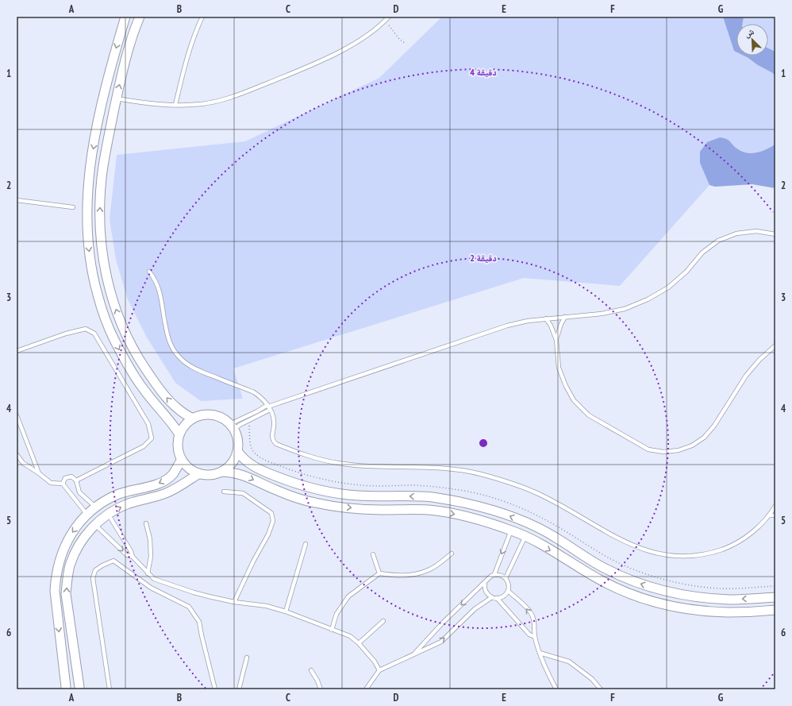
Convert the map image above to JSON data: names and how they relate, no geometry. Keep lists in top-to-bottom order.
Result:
{
  "north": "top left",
  "grid": {
    "columns": [
      "A",
      "B",
      "C",
      "D",
      "E",
      "F",
      "G"
    ],
    "rows": [
      "1",
      "2",
      "3",
      "4",
      "5",
      "6"
    ]
  },
  "rings": ["4 دقيقة", "2 دقيقة"]
}
